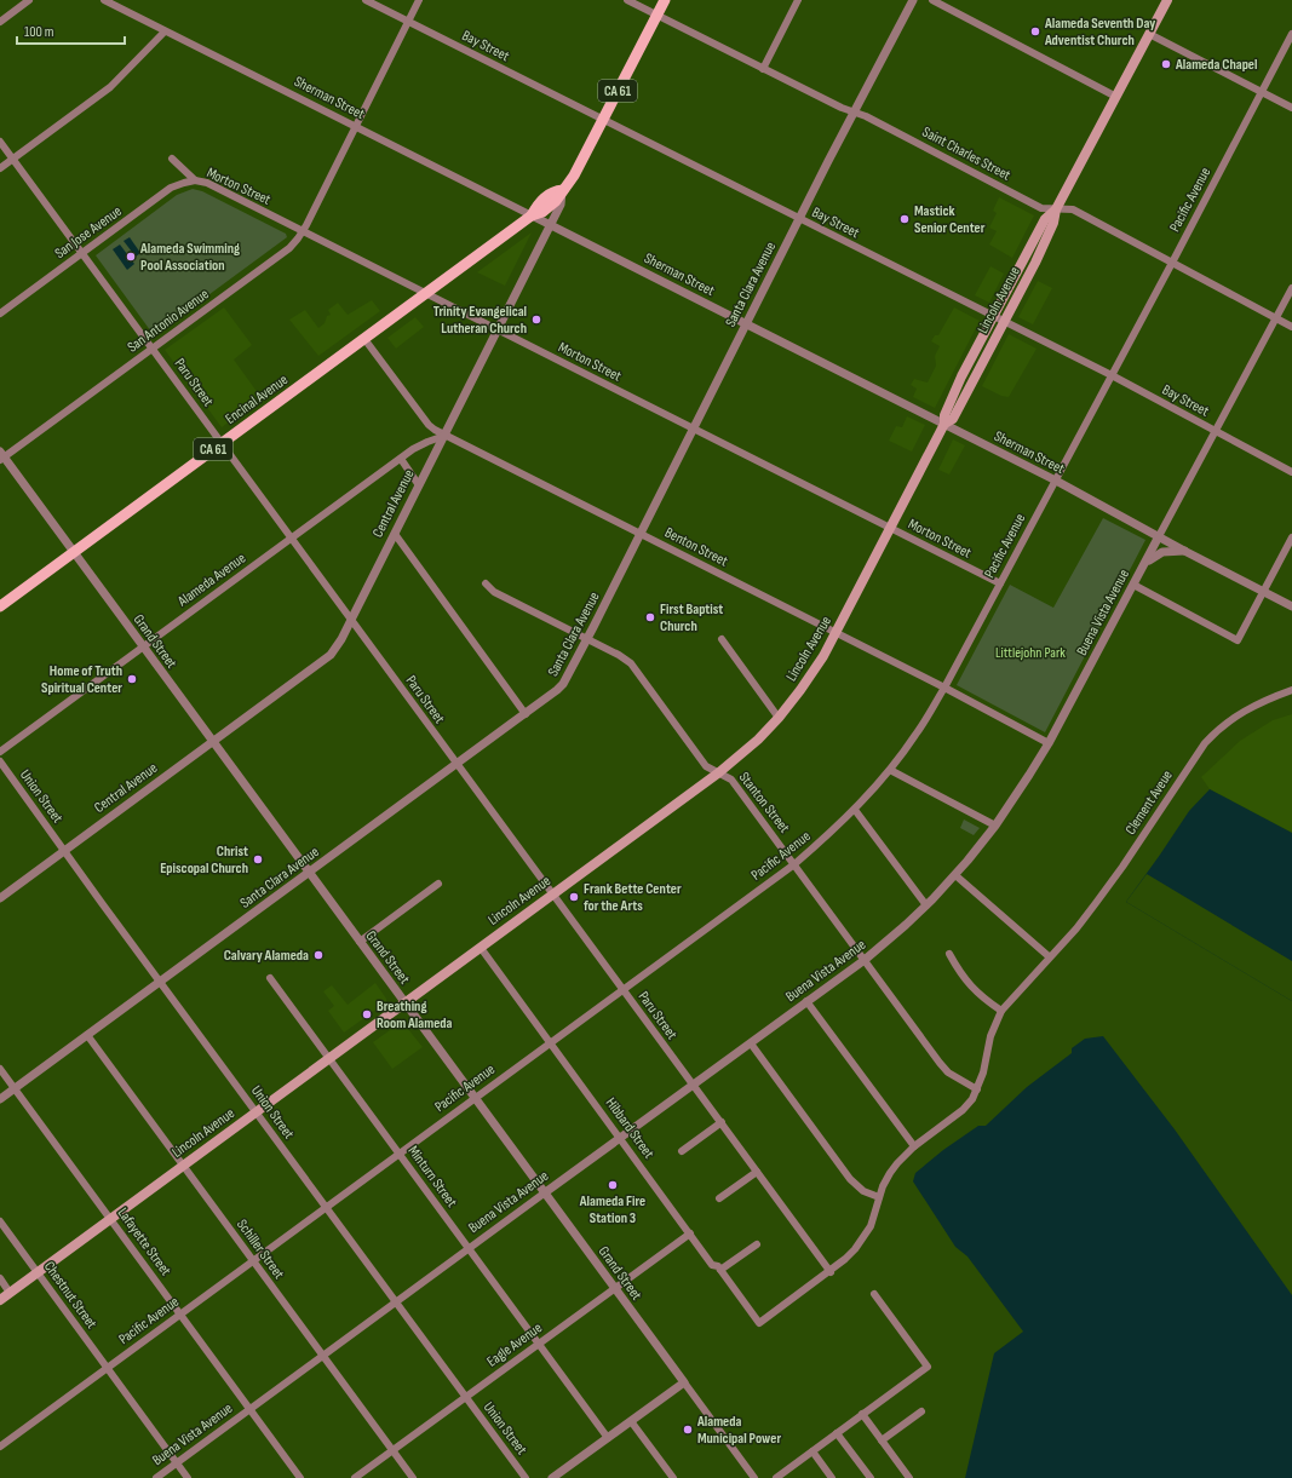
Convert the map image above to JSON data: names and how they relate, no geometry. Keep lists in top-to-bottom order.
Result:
{
  "streets": {
    "main road": [
      "CA 61",
      "Lincoln Avenue",
      "Encinal Avenue",
      "Central Avenue"
    ],
    "street": [
      "Bay Street",
      "Sherman Street",
      "Saint Charles Street",
      "Morton Street",
      "Pacific Avenue",
      "San Jose Avenue",
      "Santa Clara Avenue",
      "San Antonio Avenue",
      "Paru Street",
      "Benton Street",
      "Alameda Avenue",
      "Buena Vista Avenue",
      "Grand Street",
      "Union Street",
      "Stanton Street",
      "Clement Aveue",
      "Hibbard Street",
      "Minturn Street",
      "Lafayette Street",
      "Schiller Street",
      "Chestnut Street",
      "Eagle Avenue"
    ]
  },
  "crossings": [
    ["Bay Street", "Pacific Avenue"],
    ["Bay Street", "Santa Clara Avenue"],
    ["Bay Street", "Lincoln Avenue"],
    ["Bay Street", "San Antonio Avenue"],
    ["Bay Street", "Central Avenue"],
    ["Bay Street", "Buena Vista Avenue"],
    ["Sherman Street", "Pacific Avenue"],
    ["Sherman Street", "Santa Clara Avenue"],
    ["Sherman Street", "Lincoln Avenue"],
    ["Sherman Street", "San Antonio Avenue"],
    ["Sherman Street", "Encinal Avenue"],
    ["Sherman Street", "Central Avenue"],
    ["Sherman Street", "Buena Vista Avenue"],
    ["Saint Charles Street", "Pacific Avenue"],
    ["Saint Charles Street", "Santa Clara Avenue"],
    ["Saint Charles Street", "Lincoln Avenue"],
    ["Saint Charles Street", "Central Avenue"],
    ["Saint Charles Street", "Buena Vista Avenue"],
    ["Morton Street", "Pacific Avenue"],
    ["Morton Street", "San Jose Avenue"],
    ["Morton Street", "Santa Clara Avenue"],
    ["Morton Street", "Lincoln Avenue"],
    ["Morton Street", "San Antonio Avenue"],
    ["Morton Street", "Encinal Avenue"],
    ["Morton Street", "Central Avenue"],
    ["Pacific Avenue", "Paru Street"],
    ["Pacific Avenue", "Benton Street"],
    ["Pacific Avenue", "Grand Street"],
    ["Pacific Avenue", "Union Street"],
    ["Pacific Avenue", "Stanton Street"],
    ["Pacific Avenue", "Hibbard Street"],
    ["Pacific Avenue", "Minturn Street"],
    ["Pacific Avenue", "Lafayette Street"],
    ["Pacific Avenue", "Schiller Street"],
    ["Pacific Avenue", "Chestnut Street"],
    ["San Jose Avenue", "Paru Street"],
    ["Santa Clara Avenue", "Paru Street"],
    ["Santa Clara Avenue", "Benton Street"],
    ["Santa Clara Avenue", "Grand Street"],
    ["Santa Clara Avenue", "Union Street"],
    ["Santa Clara Avenue", "Stanton Street"],
    ["Santa Clara Avenue", "Lafayette Street"],
    ["Santa Clara Avenue", "Schiller Street"],
    ["Lincoln Avenue", "Paru Street"],
    ["Lincoln Avenue", "Benton Street"],
    ["Lincoln Avenue", "Grand Street"],
    ["Lincoln Avenue", "Union Street"],
    ["Lincoln Avenue", "Stanton Street"],
    ["Lincoln Avenue", "Hibbard Street"],
    ["Lincoln Avenue", "Minturn Street"],
    ["Lincoln Avenue", "Lafayette Street"],
    ["Lincoln Avenue", "Schiller Street"],
    ["Lincoln Avenue", "Chestnut Street"],
    ["San Antonio Avenue", "Paru Street"],
    ["San Antonio Avenue", "Grand Street"],
    ["Paru Street", "Encinal Avenue"],
    ["Paru Street", "Central Avenue"],
    ["Paru Street", "Alameda Avenue"],
    ["Paru Street", "Buena Vista Avenue"],
    ["Paru Street", "Clement Aveue"],
    ["Encinal Avenue", "Central Avenue"],
    ["Encinal Avenue", "Benton Street"],
    ["Encinal Avenue", "Grand Street"],
    ["Central Avenue", "Benton Street"],
    ["Central Avenue", "Alameda Avenue"],
    ["Central Avenue", "Grand Street"],
    ["Central Avenue", "Union Street"],
    ["Benton Street", "Alameda Avenue"],
    ["Benton Street", "Buena Vista Avenue"],
    ["Alameda Avenue", "Grand Street"],
    ["Buena Vista Avenue", "Grand Street"],
    ["Buena Vista Avenue", "Union Street"],
    ["Buena Vista Avenue", "Stanton Street"],
    ["Buena Vista Avenue", "Hibbard Street"],
    ["Buena Vista Avenue", "Minturn Street"],
    ["Buena Vista Avenue", "Lafayette Street"],
    ["Buena Vista Avenue", "Schiller Street"],
    ["Buena Vista Avenue", "Chestnut Street"],
    ["Grand Street", "Eagle Avenue"],
    ["Union Street", "Eagle Avenue"],
    ["Stanton Street", "Clement Aveue"],
    ["Clement Aveue", "Hibbard Street"],
    ["Hibbard Street", "Eagle Avenue"],
    ["Minturn Street", "Eagle Avenue"],
    ["Schiller Street", "Eagle Avenue"]
  ],
  "parks": ["Littlejohn Park"],
  "places": [
    "Alameda Seventh Day Adventist Church",
    "Alameda Chapel",
    "Mastick Senior Center",
    "Alameda Swimming Pool Association",
    "Trinity Evangelical Lutheran Church",
    "First Baptist Church",
    "Home of Truth Spiritual Center",
    "Christ Episcopal Church",
    "Frank Bette Center for the Arts",
    "Calvary Alameda",
    "Breathing Room Alameda",
    "Alameda Fire Station 3",
    "Alameda Municipal Power"
  ],
  "scale_bar": "100 m"
}
